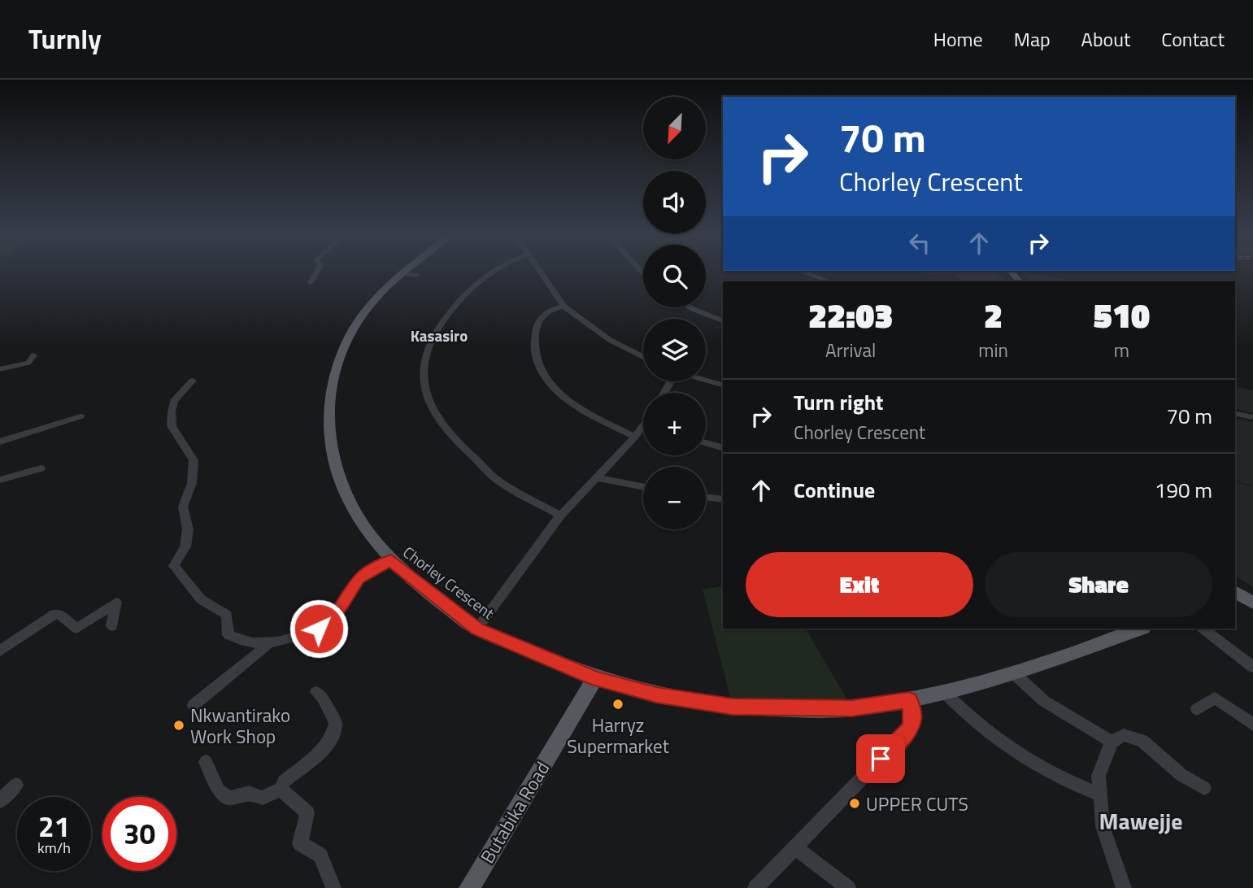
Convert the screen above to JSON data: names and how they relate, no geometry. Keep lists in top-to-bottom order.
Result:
{
  "streets": {
    "main road": ["Chorley Crescent", "Butabika Road"]
  },
  "crossings": [
    ["Chorley Crescent", "Butabika Road"]
  ],
  "districts": ["Kasasiro", "Mawejje"],
  "places": ["Harryz Supermarket", "Nkwantirako Work Shop", "UPPER CUTS"],
  "north": "bottom left",
  "page": {
    "header": "Turnly",
    "nav": [
      "Home",
      "Map",
      "About",
      "Contact"
    ],
    "map_buttons": ["+", "−"],
    "turn": ["70 m", "Chorley Crescent"],
    "eta": [
      "22:03",
      "Arrival",
      "2",
      "min",
      "510",
      "m"
    ],
    "list": [
      {
        "name": "Turn right",
        "note": "Chorley Crescent",
        "value": "70 m"
      },
      {
        "name": "Continue",
        "value": "190 m"
      }
    ],
    "buttons": ["Exit", "Share"],
    "speed": "21 km/h",
    "limit": "30"
  }
}
